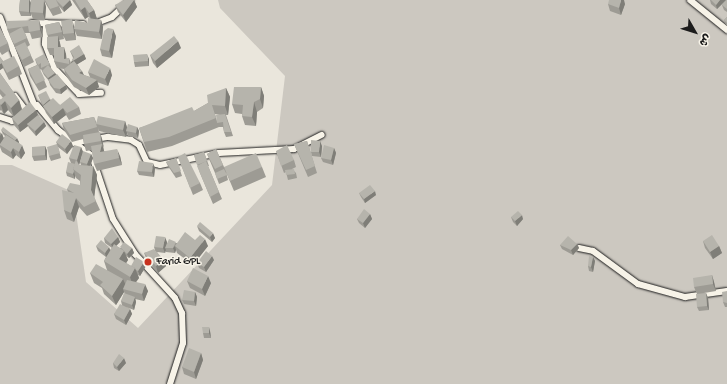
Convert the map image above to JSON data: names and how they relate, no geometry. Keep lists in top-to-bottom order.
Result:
{
  "places": ["Farid GPL"],
  "north": "bottom right"
}
